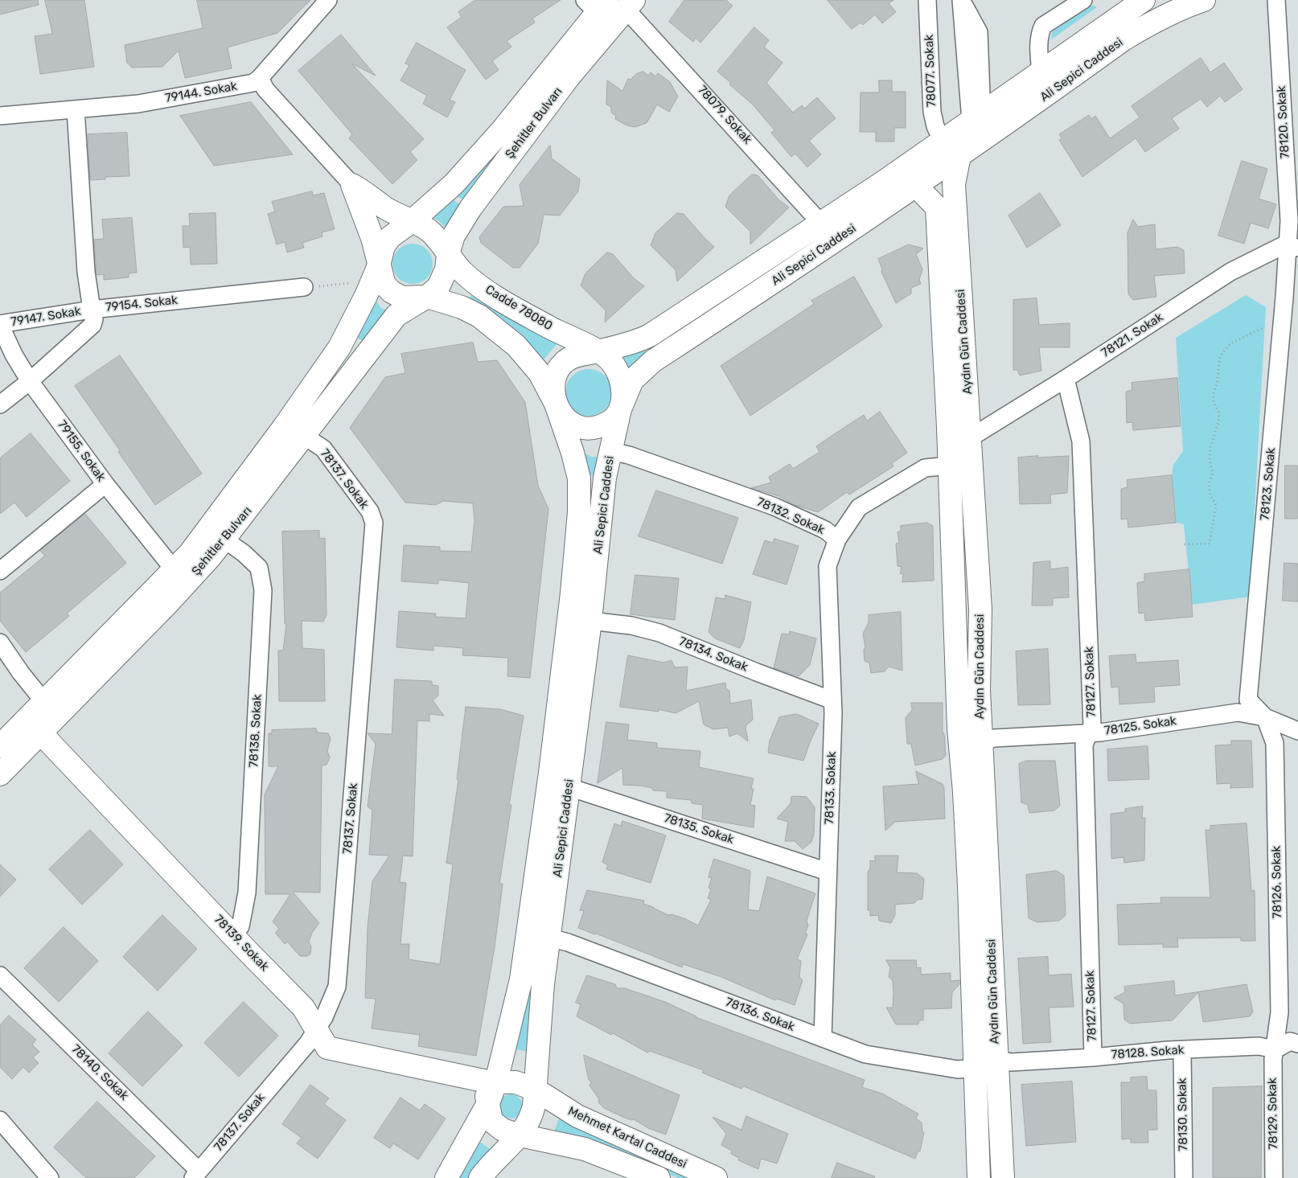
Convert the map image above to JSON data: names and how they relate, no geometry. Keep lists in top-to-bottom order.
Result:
{
  "streets": {
    "main road": [
      "Ali Sepici Caddesi",
      "Şehitler Bulvarı",
      "Cadde 78080",
      "Aydın Gün Caddesi",
      "78139. Sokak",
      "Mehmet Kartal Caddesi"
    ],
    "street": [
      "78077. Sokak",
      "79144. Sokak",
      "78079. Sokak",
      "78120. Sokak",
      "79154. Sokak",
      "79147. Sokak",
      "78121. Sokak",
      "79155. Sokak",
      "78137. Sokak",
      "78123. Sokak",
      "78132. Sokak",
      "78134. Sokak",
      "78127. Sokak",
      "78125. Sokak",
      "78138. Sokak",
      "78133. Sokak",
      "78135. Sokak",
      "78126. Sokak",
      "78136. Sokak",
      "78128. Sokak",
      "78140. Sokak",
      "78129. Sokak",
      "78130. Sokak"
    ]
  },
  "crossings": [
    ["Ali Sepici Caddesi", "78077. Sokak"],
    ["Ali Sepici Caddesi", "78079. Sokak"],
    ["Ali Sepici Caddesi", "Cadde 78080"],
    ["Ali Sepici Caddesi", "Aydın Gün Caddesi"],
    ["Ali Sepici Caddesi", "78132. Sokak"],
    ["Ali Sepici Caddesi", "78134. Sokak"],
    ["Ali Sepici Caddesi", "78135. Sokak"],
    ["Ali Sepici Caddesi", "78139. Sokak"],
    ["Ali Sepici Caddesi", "78136. Sokak"],
    ["Ali Sepici Caddesi", "Mehmet Kartal Caddesi"],
    ["78079. Sokak", "Şehitler Bulvarı"],
    ["78120. Sokak", "78121. Sokak"],
    ["78120. Sokak", "78123. Sokak"],
    ["Şehitler Bulvarı", "Cadde 78080"],
    ["Şehitler Bulvarı", "79155. Sokak"],
    ["Şehitler Bulvarı", "78137. Sokak"],
    ["Şehitler Bulvarı", "78138. Sokak"],
    ["Şehitler Bulvarı", "78139. Sokak"],
    ["79154. Sokak", "79147. Sokak"],
    ["79154. Sokak", "79155. Sokak"],
    ["79147. Sokak", "79155. Sokak"],
    ["78121. Sokak", "Aydın Gün Caddesi"],
    ["78121. Sokak", "78123. Sokak"],
    ["78121. Sokak", "78127. Sokak"],
    ["Aydın Gün Caddesi", "78132. Sokak"],
    ["Aydın Gün Caddesi", "78125. Sokak"],
    ["Aydın Gün Caddesi", "78136. Sokak"],
    ["Aydın Gün Caddesi", "78128. Sokak"],
    ["78137. Sokak", "78139. Sokak"],
    ["78137. Sokak", "78140. Sokak"],
    ["78123. Sokak", "78125. Sokak"],
    ["78123. Sokak", "78126. Sokak"],
    ["78132. Sokak", "78133. Sokak"],
    ["78134. Sokak", "78133. Sokak"],
    ["78127. Sokak", "78125. Sokak"],
    ["78127. Sokak", "78128. Sokak"],
    ["78125. Sokak", "78126. Sokak"],
    ["78138. Sokak", "78139. Sokak"],
    ["78133. Sokak", "78135. Sokak"],
    ["78133. Sokak", "78136. Sokak"],
    ["78126. Sokak", "78128. Sokak"],
    ["78126. Sokak", "78129. Sokak"],
    ["78139. Sokak", "Mehmet Kartal Caddesi"],
    ["78136. Sokak", "78128. Sokak"],
    ["78128. Sokak", "78129. Sokak"],
    ["78128. Sokak", "78130. Sokak"]
  ]
}
